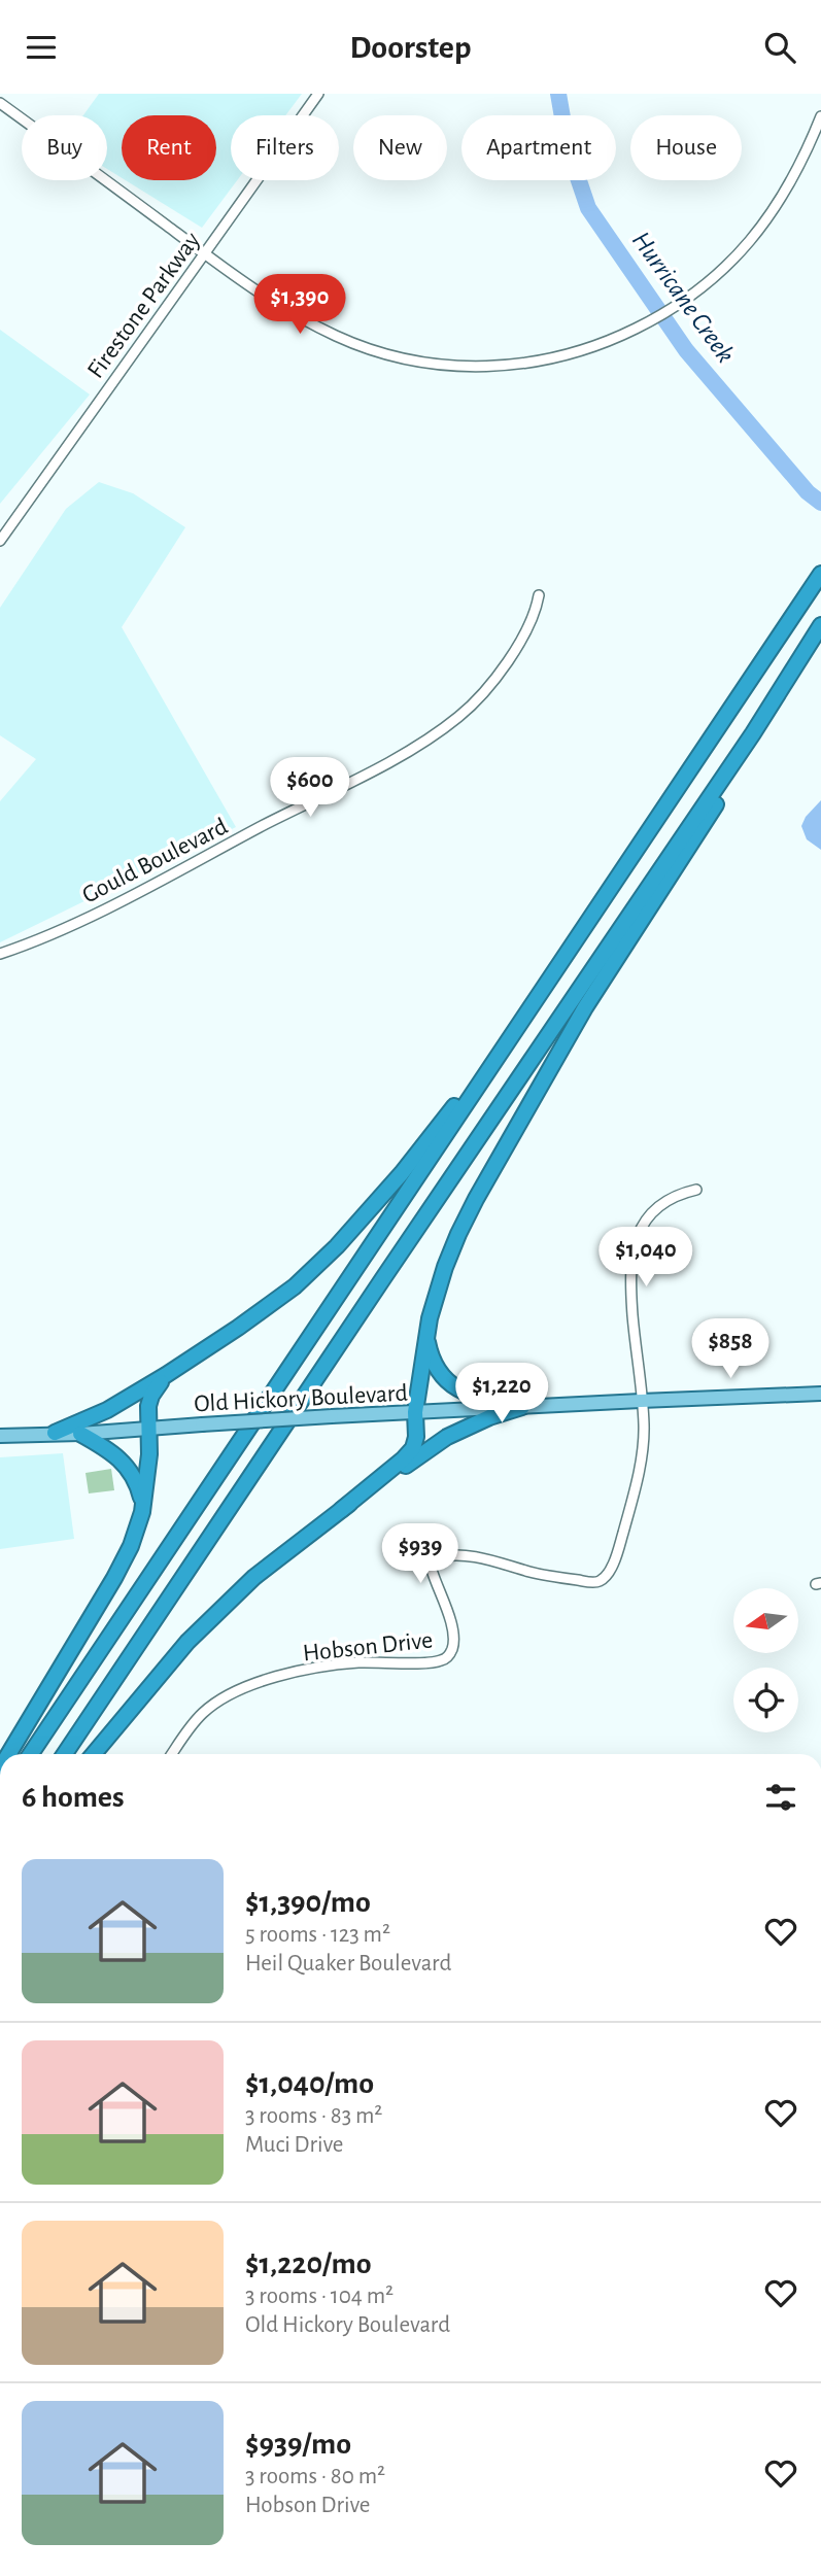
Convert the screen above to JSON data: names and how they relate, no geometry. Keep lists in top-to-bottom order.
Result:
{
  "streets": {
    "main road": ["Old Hickory Boulevard"],
    "street": ["Firestone Parkway", "Gould Boulevard", "Hobson Drive"]
  },
  "crossings": [
    ["Old Hickory Boulevard", "Hobson Drive"]
  ],
  "water": ["Hurricane Creek"],
  "north": "left",
  "page": {
    "header": "Doorstep",
    "chip": [
      "Buy",
      "Rent",
      "Filters",
      "New",
      "Apartment",
      "House"
    ],
    "price": [
      "$1,390",
      "$600",
      "$1,040",
      "$858",
      "$1,220",
      "$939"
    ],
    "heading": "6 homes",
    "list": [
      {
        "name": "$1,390/mo",
        "note": "5 rooms · 123 m² · Heil Quaker Boulevard"
      },
      {
        "name": "$1,040/mo",
        "note": "3 rooms · 83 m² · Muci Drive"
      },
      {
        "name": "$1,220/mo",
        "note": "3 rooms · 104 m² · Old Hickory Boulevard"
      },
      {
        "name": "$939/mo",
        "note": "3 rooms · 80 m² · Hobson Drive"
      }
    ]
  }
}
